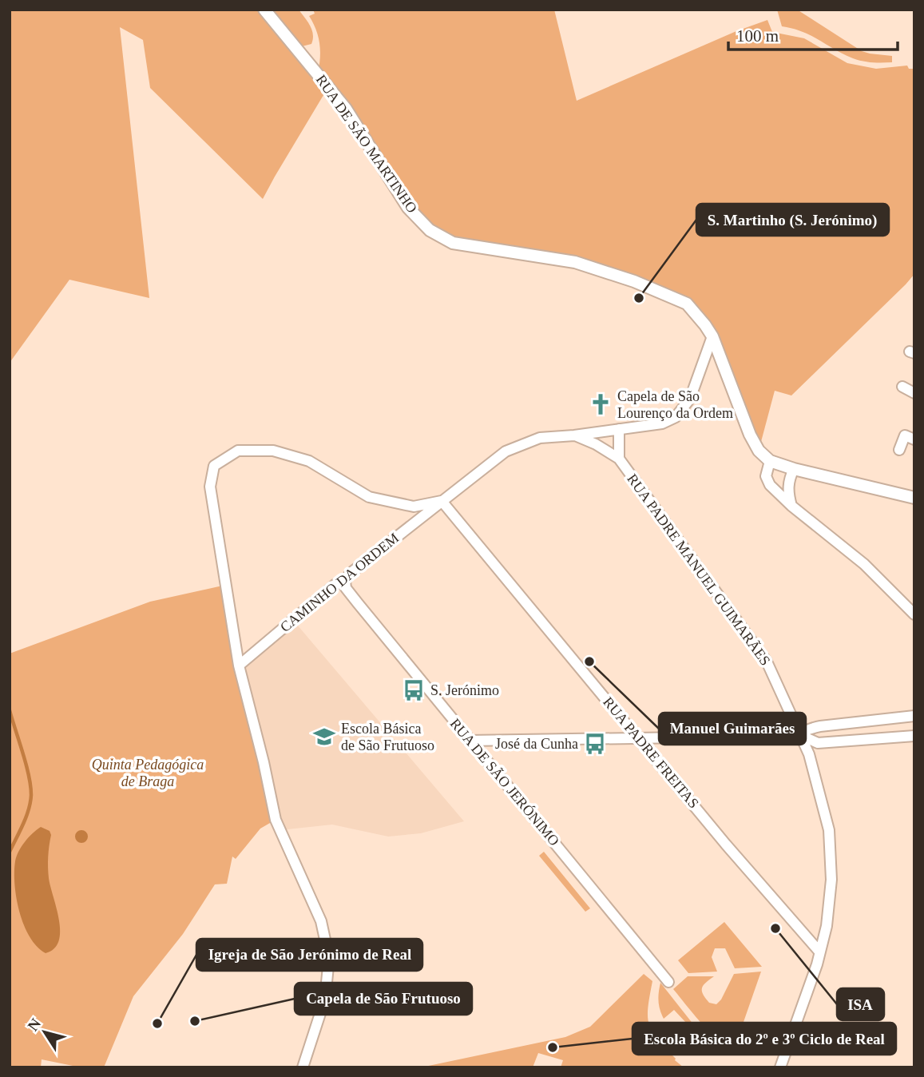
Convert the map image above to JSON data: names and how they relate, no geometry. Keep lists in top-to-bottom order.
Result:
{
  "streets": {
    "street": [
      "RUA DE SÃO MARTINHO",
      "RUA PADRE MANUEL GUIMARÃES",
      "CAMINHO DA ORDEM",
      "RUA PADRE FREITAS",
      "RUA DE SÃO JERÓNIMO"
    ]
  },
  "crossings": [
    ["RUA DE SÃO MARTINHO", "CAMINHO DA ORDEM"],
    ["RUA PADRE MANUEL GUIMARÃES", "CAMINHO DA ORDEM"],
    ["RUA PADRE MANUEL GUIMARÃES", "RUA PADRE FREITAS"],
    ["CAMINHO DA ORDEM", "RUA PADRE FREITAS"],
    ["CAMINHO DA ORDEM", "RUA DE SÃO JERÓNIMO"]
  ],
  "parks": ["Quinta Pedagógica de Braga"],
  "places": {
    "other": [
      "S. Martinho (S. Jerónimo)",
      "Manuel Guimarães",
      "ISA",
      "Capela de São Frutuoso",
      "Igreja de São Jerónimo de Real",
      "Escola Básica do 2º e 3º Ciclo de Real"
    ],
    "church": ["Capela de São Lourenço da Ordem"],
    "bus stop": ["S. Jerónimo", "José da Cunha"],
    "school or university": ["Escola Básica de São Frutuoso"]
  },
  "scale_bar": "100 m",
  "north": "top left"
}
